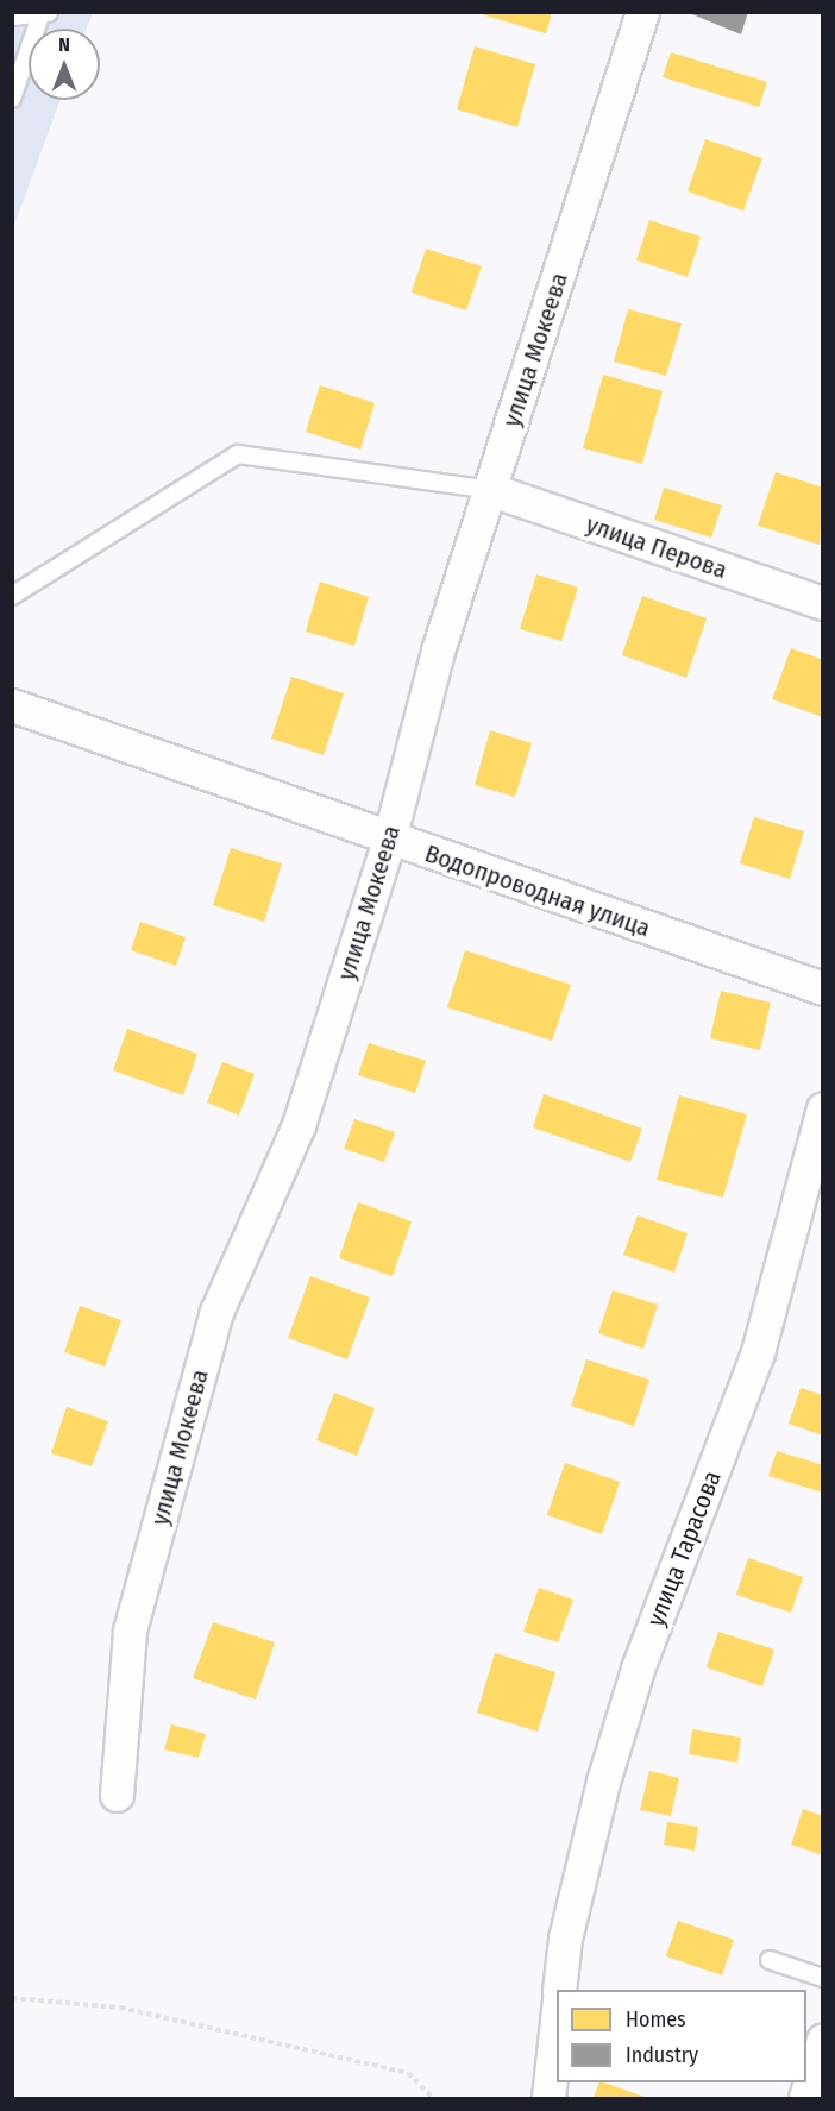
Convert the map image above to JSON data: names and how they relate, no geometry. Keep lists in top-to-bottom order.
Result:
{
  "streets": {
    "street": [
      "улица Мокеева",
      "улица Перова",
      "Водопроводная улица",
      "улица Тарасова"
    ]
  },
  "crossings": [
    ["улица Мокеева", "улица Перова"],
    ["улица Мокеева", "Водопроводная улица"]
  ],
  "legend": ["Homes", "Industry"],
  "north": "top"
}
